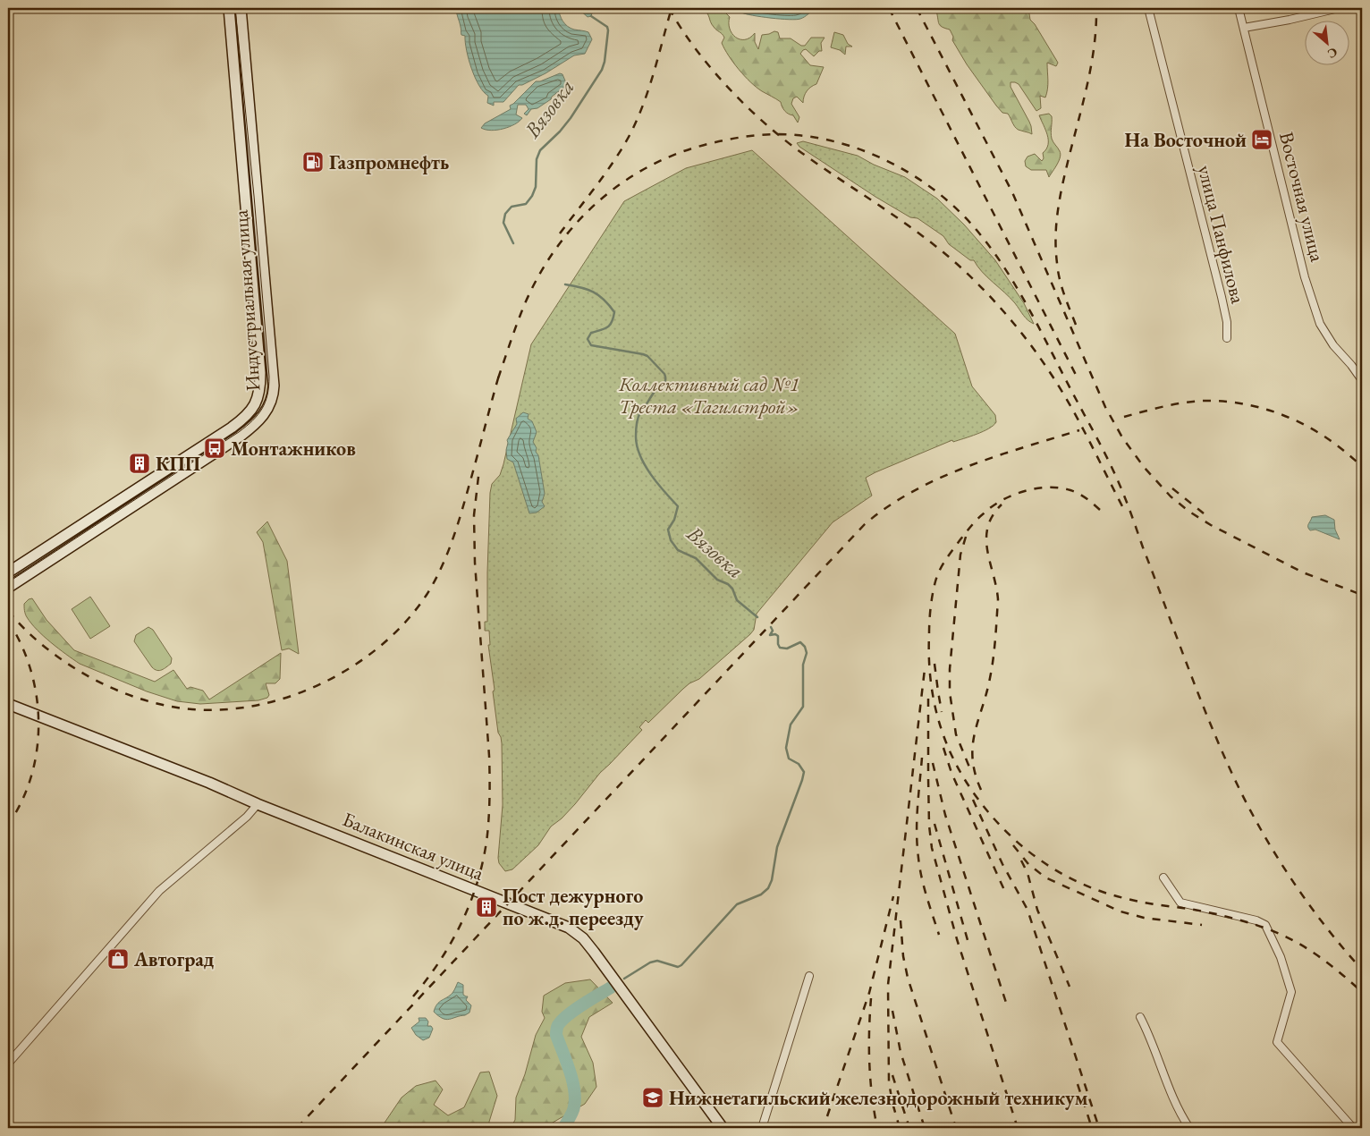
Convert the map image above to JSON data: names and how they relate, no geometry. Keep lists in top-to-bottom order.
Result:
{
  "streets": {
    "main road": ["Индустриальная улица", "Балакинская улица"],
    "street": ["Восточная улица", "улица Панфилова"]
  },
  "water": ["Вязовка"],
  "parks": ["Коллективный сад №1 Треста «Тагилстрой»"],
  "places": {
    "hotel": ["На Восточной"],
    "fuel station": ["Газпромнефть"],
    "bus stop": ["Монтажников"],
    "building": ["КПП", "Пост дежурного по ж.д. переезду"],
    "shop": ["Автоград"],
    "school or university": ["Нижнетагильский железнодорожный техникум"]
  },
  "north": "bottom right"
}
